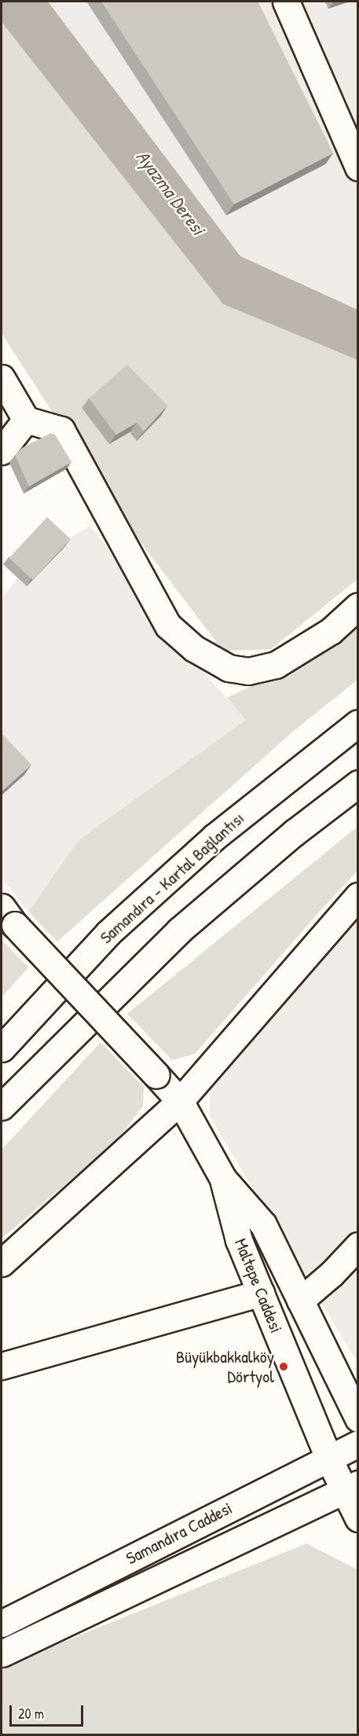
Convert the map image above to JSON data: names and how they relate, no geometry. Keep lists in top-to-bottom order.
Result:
{
  "streets": {
    "main road": ["Samandıra - Kartal Bağlantısı", "Maltepe Caddesi", "Samandıra Caddesi"]
  },
  "crossings": [
    ["Maltepe Caddesi", "Samandıra Caddesi"]
  ],
  "water": ["Ayazma Deresi"],
  "places": ["Büyükbakkalköy Dörtyol"],
  "scale_bar": "20 m"
}
